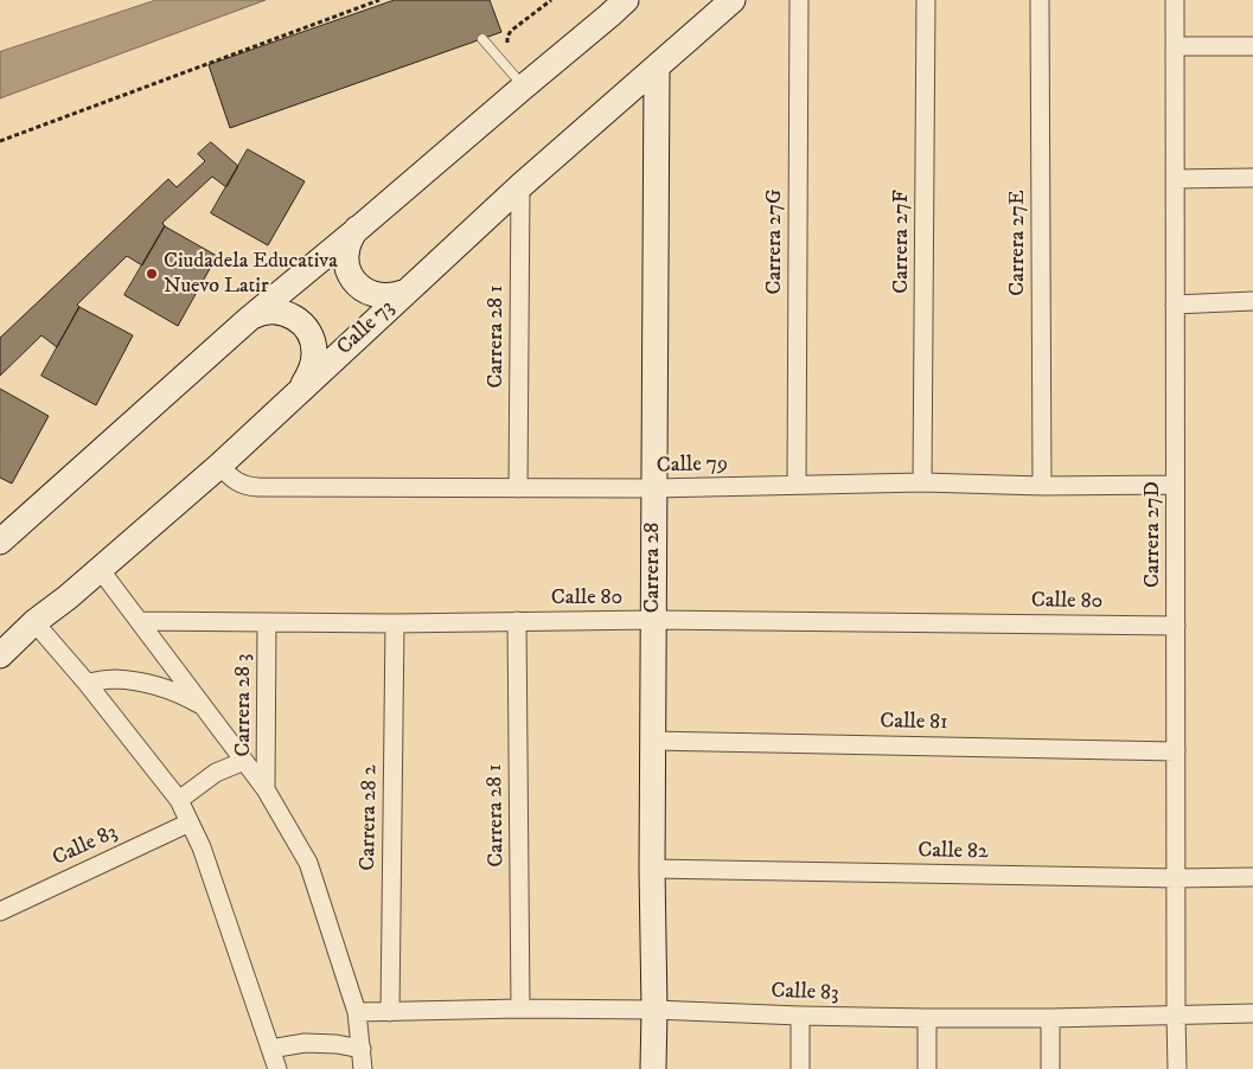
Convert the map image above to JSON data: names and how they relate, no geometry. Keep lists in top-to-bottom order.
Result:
{
  "streets": {
    "main road": ["Calle 73", "Carrera 28"],
    "street": [
      "Carrera 27G",
      "Carrera 27F",
      "Carrera 27E",
      "Carrera 28 1",
      "Calle 79",
      "Carrera 27D",
      "Calle 80",
      "Carrera 28 3",
      "Calle 81",
      "Carrera 28 2",
      "Calle 83",
      "Calle 82"
    ]
  },
  "crossings": [
    ["Carrera 27G", "Calle 79"],
    ["Carrera 27F", "Calle 79"],
    ["Carrera 27E", "Calle 79"],
    ["Calle 73", "Carrera 28 1"],
    ["Calle 73", "Calle 79"],
    ["Calle 73", "Carrera 28"],
    ["Carrera 28 1", "Calle 79"],
    ["Carrera 28 1", "Calle 80"],
    ["Carrera 28 1", "Calle 83"],
    ["Calle 79", "Carrera 27D"],
    ["Calle 79", "Carrera 28"],
    ["Carrera 27D", "Calle 80"],
    ["Carrera 27D", "Calle 81"],
    ["Carrera 27D", "Calle 83"],
    ["Carrera 27D", "Calle 82"],
    ["Carrera 28", "Calle 80"],
    ["Carrera 28", "Calle 81"],
    ["Carrera 28", "Calle 83"],
    ["Carrera 28", "Calle 82"],
    ["Calle 80", "Carrera 28 3"],
    ["Calle 80", "Carrera 28 2"],
    ["Carrera 28 2", "Calle 83"]
  ],
  "places": ["Ciudadela Educativa Nuevo Latir"]
}
